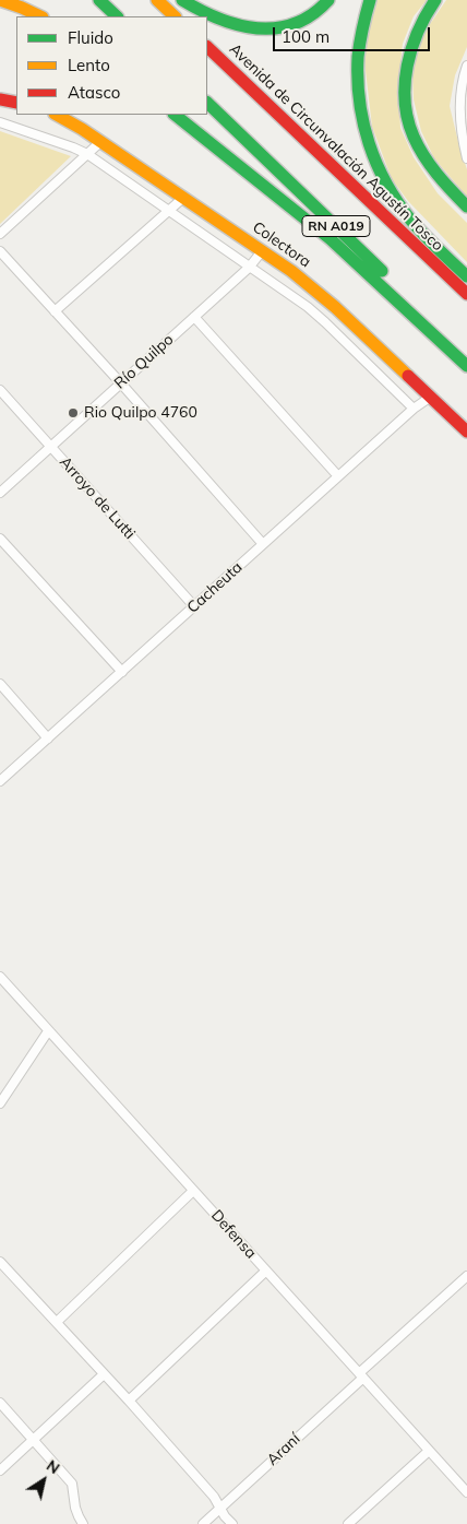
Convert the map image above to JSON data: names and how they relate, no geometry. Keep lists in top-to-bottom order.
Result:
{
  "streets": {
    "main road": ["Avenida de Circunvalación Agustín Tosco", "RN A019", "Colectora"],
    "street": [
      "Río Quilpo",
      "Arroyo de Lutti",
      "Cacheuta",
      "Defensa",
      "Araní"
    ]
  },
  "crossings": [
    ["Colectora", "Río Quilpo"],
    ["Colectora", "Cacheuta"],
    ["Río Quilpo", "Arroyo de Lutti"],
    ["Arroyo de Lutti", "Cacheuta"],
    ["Defensa", "Araní"]
  ],
  "places": ["Rio Quilpo 4760"],
  "legend": ["Fluido", "Lento", "Atasco"],
  "scale_bar": "100 m",
  "north": "top right"
}
